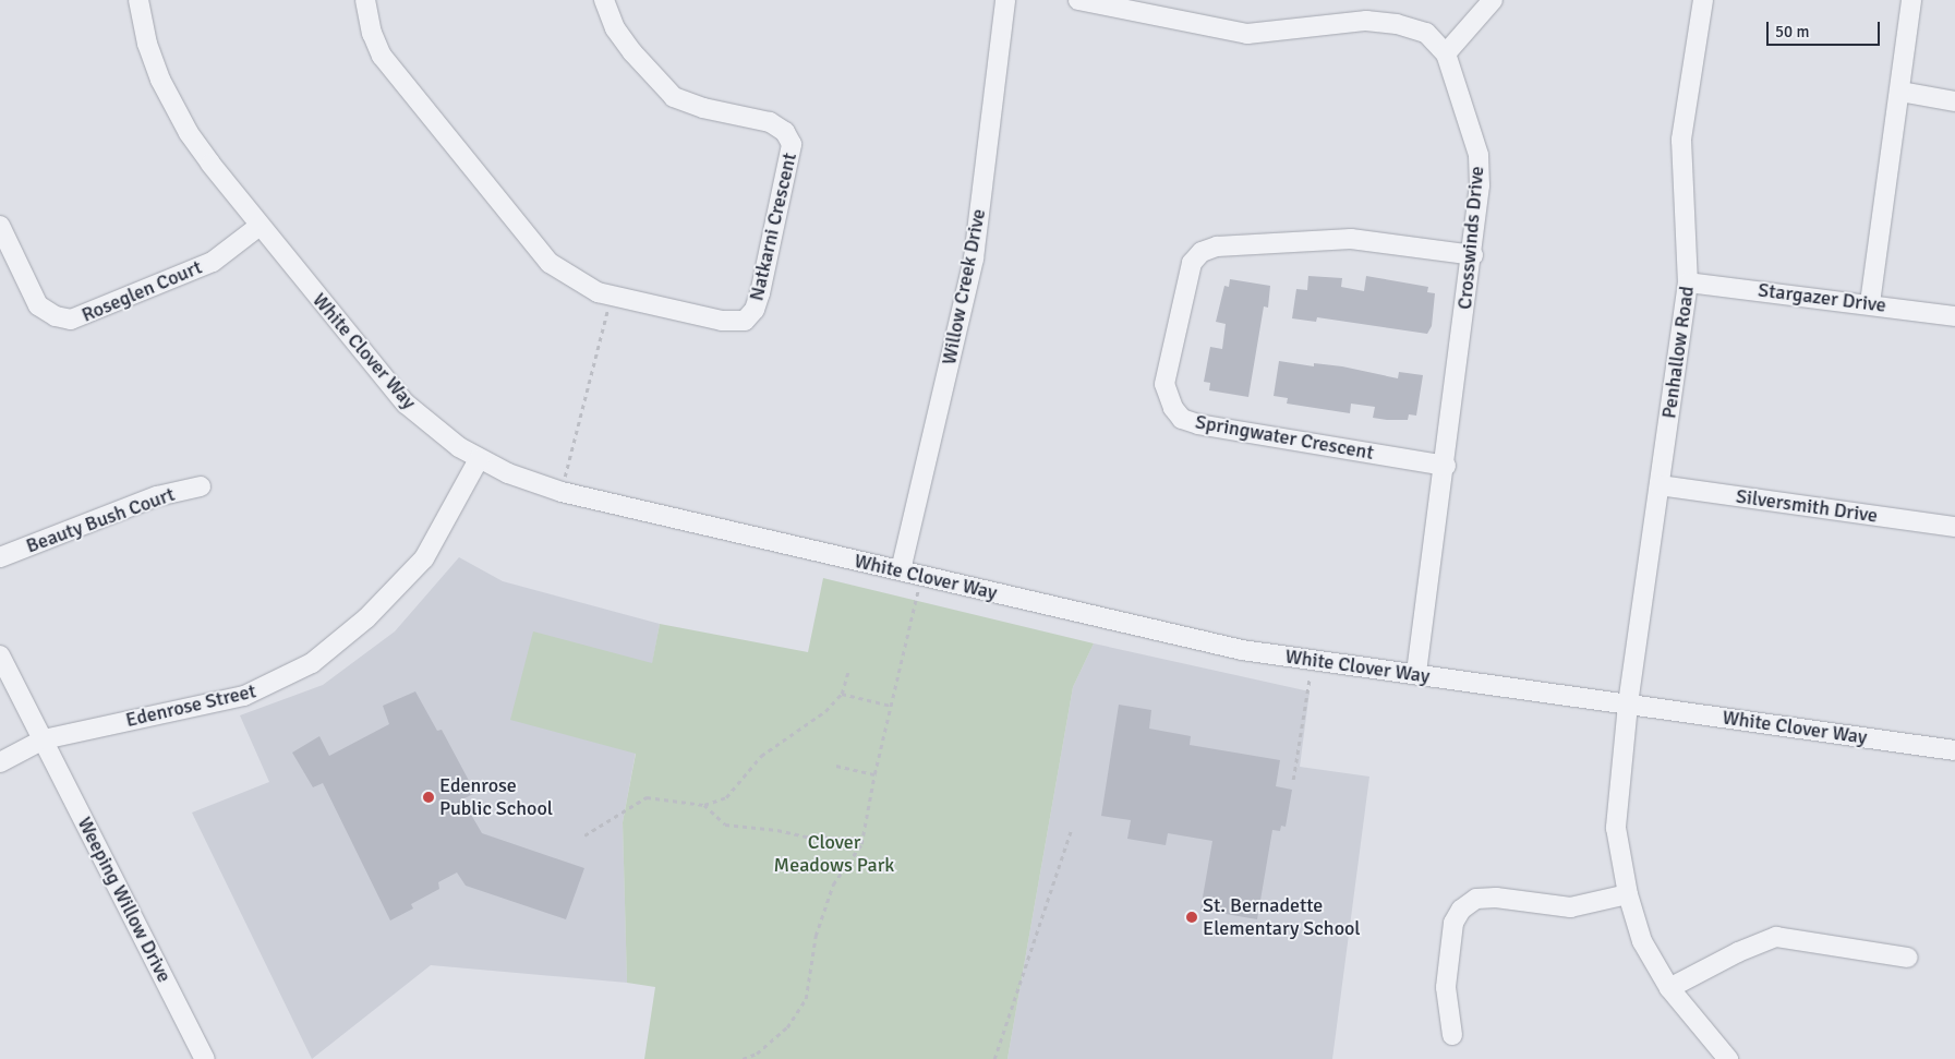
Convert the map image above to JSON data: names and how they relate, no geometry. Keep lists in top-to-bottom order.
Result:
{
  "streets": {
    "street": [
      "Natkarni Crescent",
      "Crosswinds Drive",
      "Willow Creek Drive",
      "Roseglen Court",
      "Stargazer Drive",
      "White Clover Way",
      "Penhallow Road",
      "Springwater Crescent",
      "Silversmith Drive",
      "Beauty Bush Court",
      "Edenrose Street",
      "Weeping Willow Drive"
    ]
  },
  "crossings": [
    ["Crosswinds Drive", "White Clover Way"],
    ["Crosswinds Drive", "Springwater Crescent"],
    ["Willow Creek Drive", "White Clover Way"],
    ["Roseglen Court", "White Clover Way"],
    ["Stargazer Drive", "Penhallow Road"],
    ["White Clover Way", "Penhallow Road"],
    ["White Clover Way", "Edenrose Street"],
    ["Penhallow Road", "Silversmith Drive"],
    ["Edenrose Street", "Weeping Willow Drive"]
  ],
  "parks": ["Clover Meadows Park"],
  "places": ["Edenrose Public School", "St. Bernadette Elementary School"],
  "scale_bar": "50 m"
}
